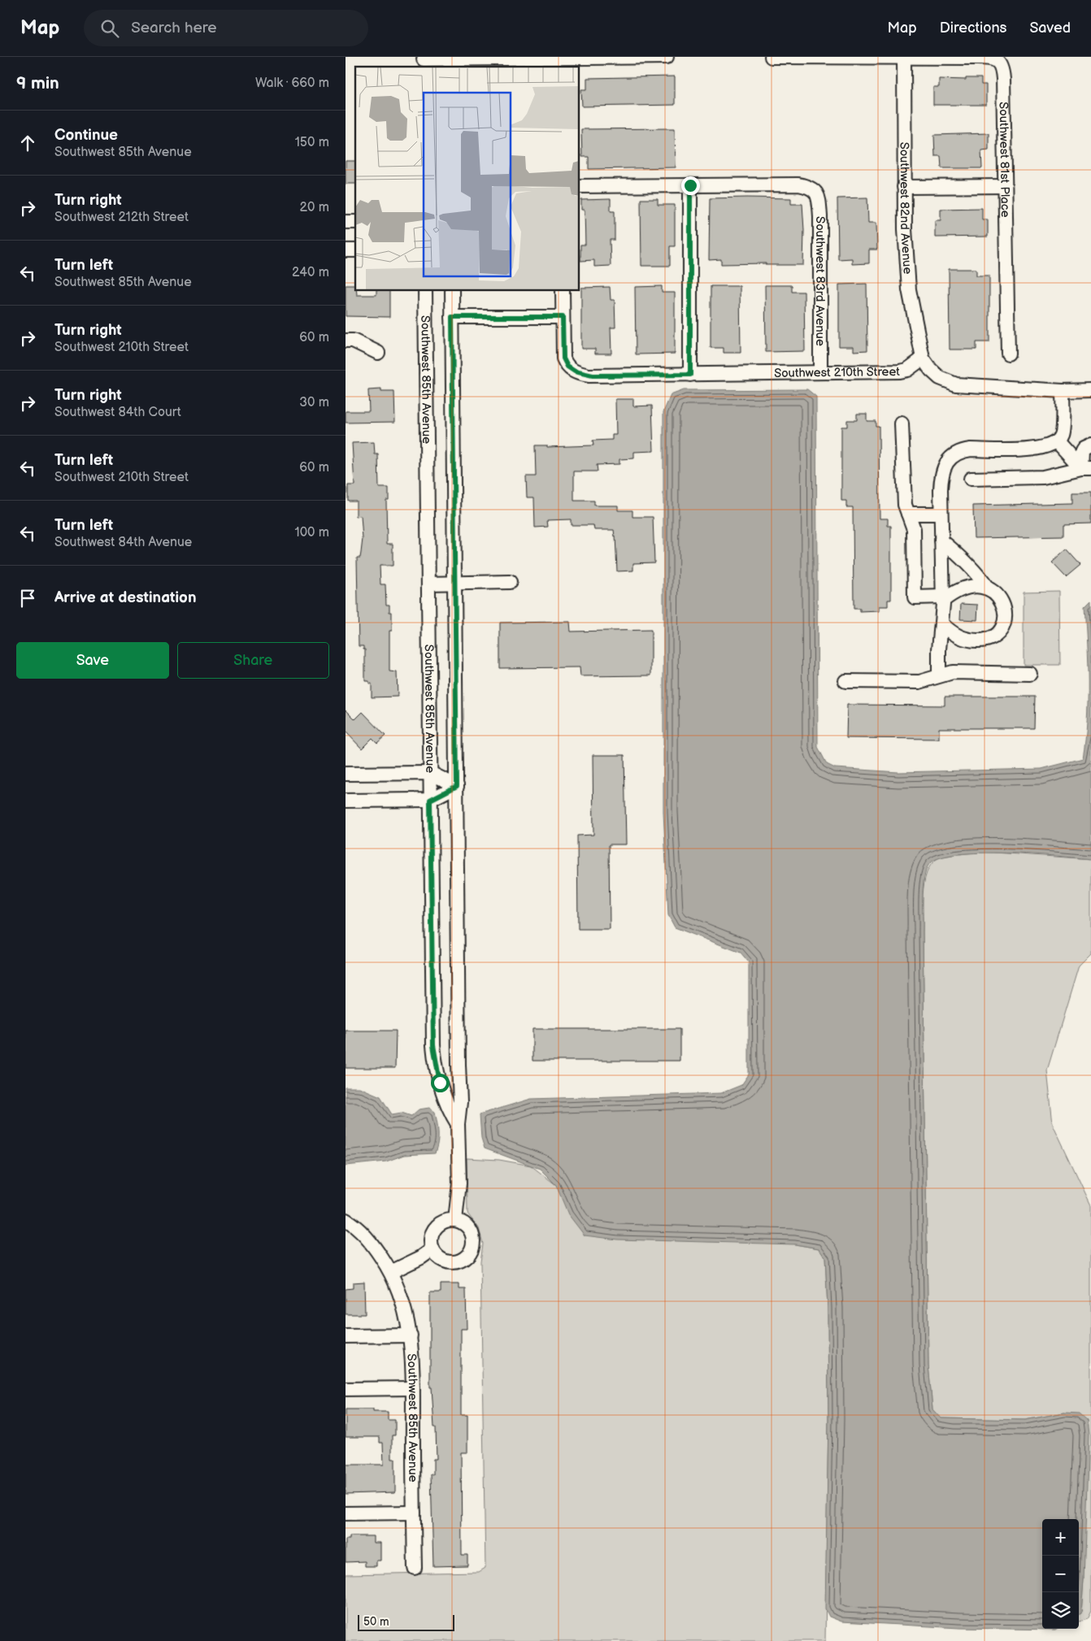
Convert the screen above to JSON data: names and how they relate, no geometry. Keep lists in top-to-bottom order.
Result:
{
  "streets": {
    "street": [
      "Southwest 81st Place",
      "Southwest 82nd Avenue",
      "Southwest 83rd Avenue",
      "Southwest 210th Street",
      "Southwest 85th Avenue"
    ]
  },
  "crossings": [
    ["Southwest 81st Place", "Southwest 82nd Avenue"],
    ["Southwest 82nd Avenue", "Southwest 210th Street"],
    ["Southwest 83rd Avenue", "Southwest 210th Street"]
  ],
  "scale_bar": "50 m",
  "page": {
    "header": "Map",
    "search": "Search here",
    "nav": ["Map", "Directions", "Saved"],
    "heading": ["9 min", "Walk · 660 m"],
    "list": [
      ["Continue", "Southwest 85th Avenue", "150 m"],
      ["Turn right", "Southwest 212th Street", "20 m"],
      ["Turn left", "Southwest 85th Avenue", "240 m"],
      ["Turn right", "Southwest 210th Street", "60 m"],
      ["Turn right", "Southwest 84th Court", "30 m"],
      ["Turn left", "Southwest 210th Street", "60 m"],
      ["Turn left", "Southwest 84th Avenue", "100 m"],
      "Arrive at destination"
    ],
    "buttons": ["Save", "Share"],
    "map_buttons": ["+", "−"],
    "scale": "50 m"
  }
}
